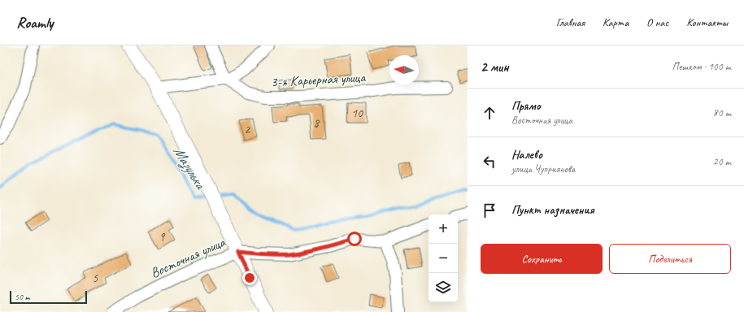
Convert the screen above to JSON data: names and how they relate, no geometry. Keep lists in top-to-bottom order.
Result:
{
  "streets": {
    "street": ["3-я Карьерная улица", "Восточная улица"]
  },
  "water": ["Мазулька"],
  "house_numbers": [
    "10",
    "8",
    "2",
    "9",
    "5"
  ],
  "scale_bar": "50 m",
  "north": "left",
  "page": {
    "header": "Roamly",
    "nav": [
      "Главная",
      "Карта",
      "О нас",
      "Контакты"
    ],
    "heading": ["2 мин", "Пешком · 100 m"],
    "list": [
      ["Прямо", "Восточная улица", "80 m"],
      ["Налево", "улица Чуприянова", "20 m"],
      "Пункт назначения"
    ],
    "map_buttons": ["+", "−"],
    "buttons": ["Сохранить", "Поделиться"],
    "scale": "50 m"
  }
}
